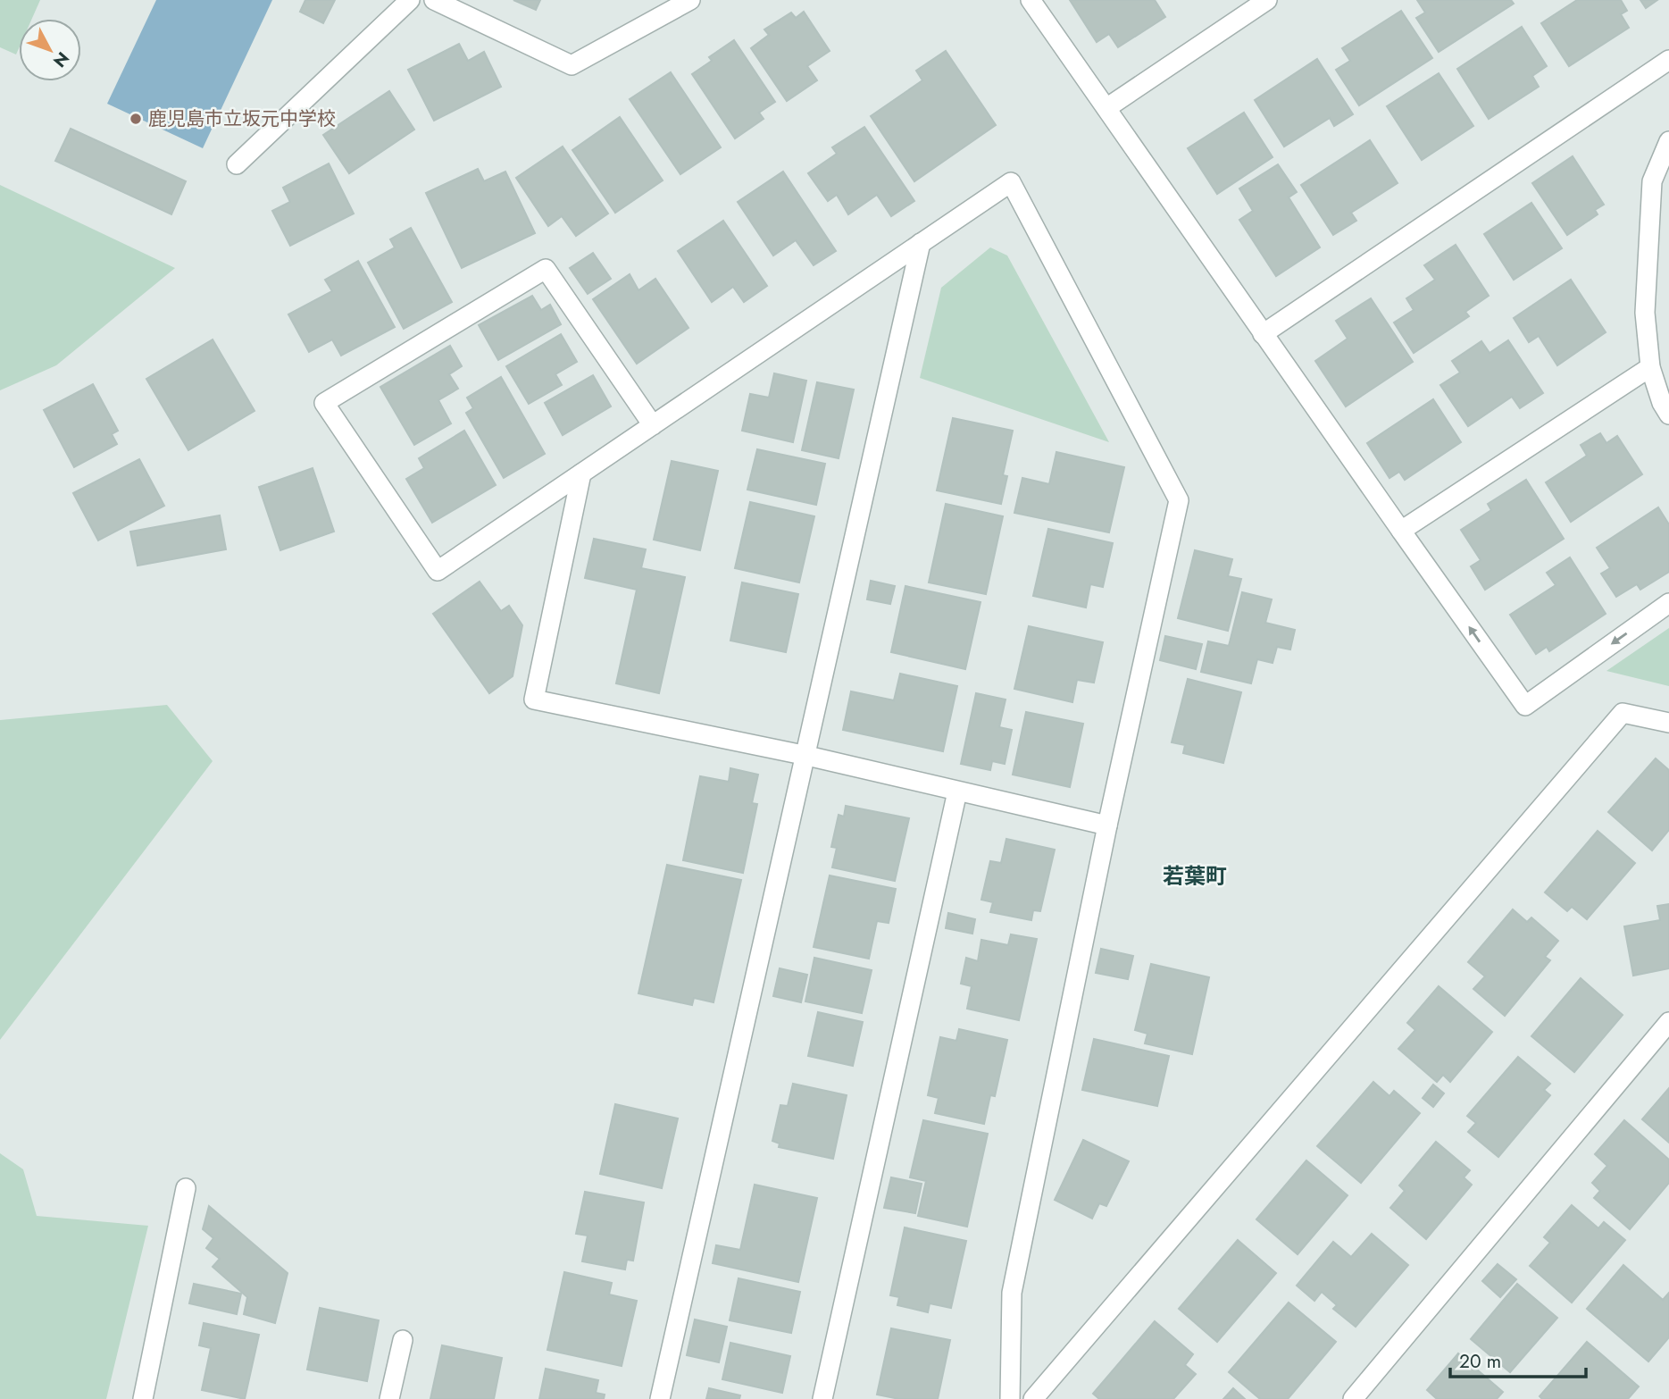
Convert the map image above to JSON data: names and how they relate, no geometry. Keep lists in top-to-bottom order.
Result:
{
  "districts": ["若葉町"],
  "places": ["鹿児島市立坂元中学校"],
  "scale_bar": "20 m",
  "north": "bottom right"
}
